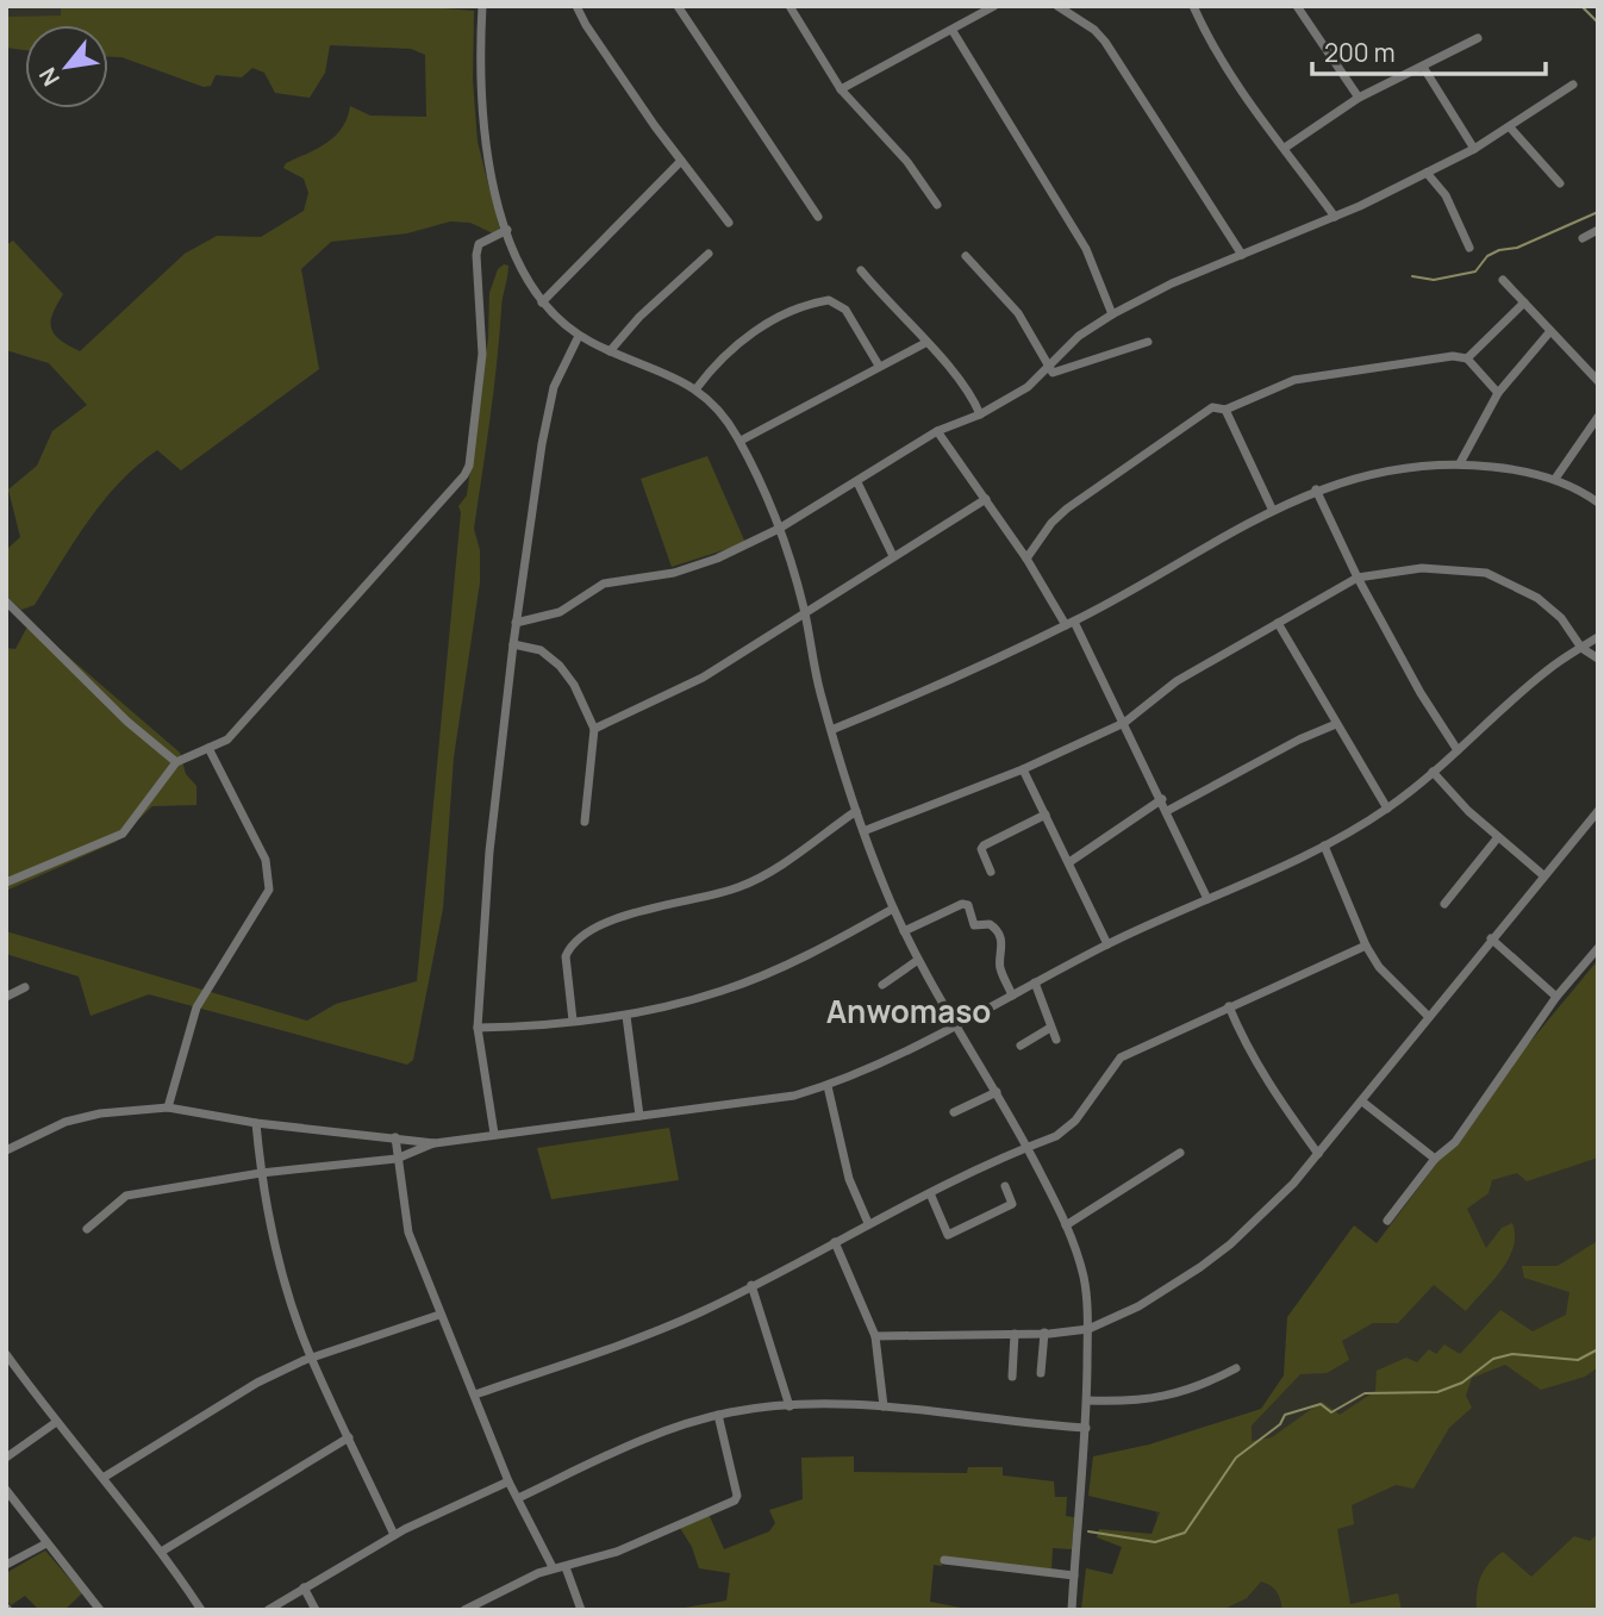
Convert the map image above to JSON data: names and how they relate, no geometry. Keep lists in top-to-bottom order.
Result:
{
  "districts": ["Anwomaso"],
  "scale_bar": "200 m",
  "north": "bottom left"
}
